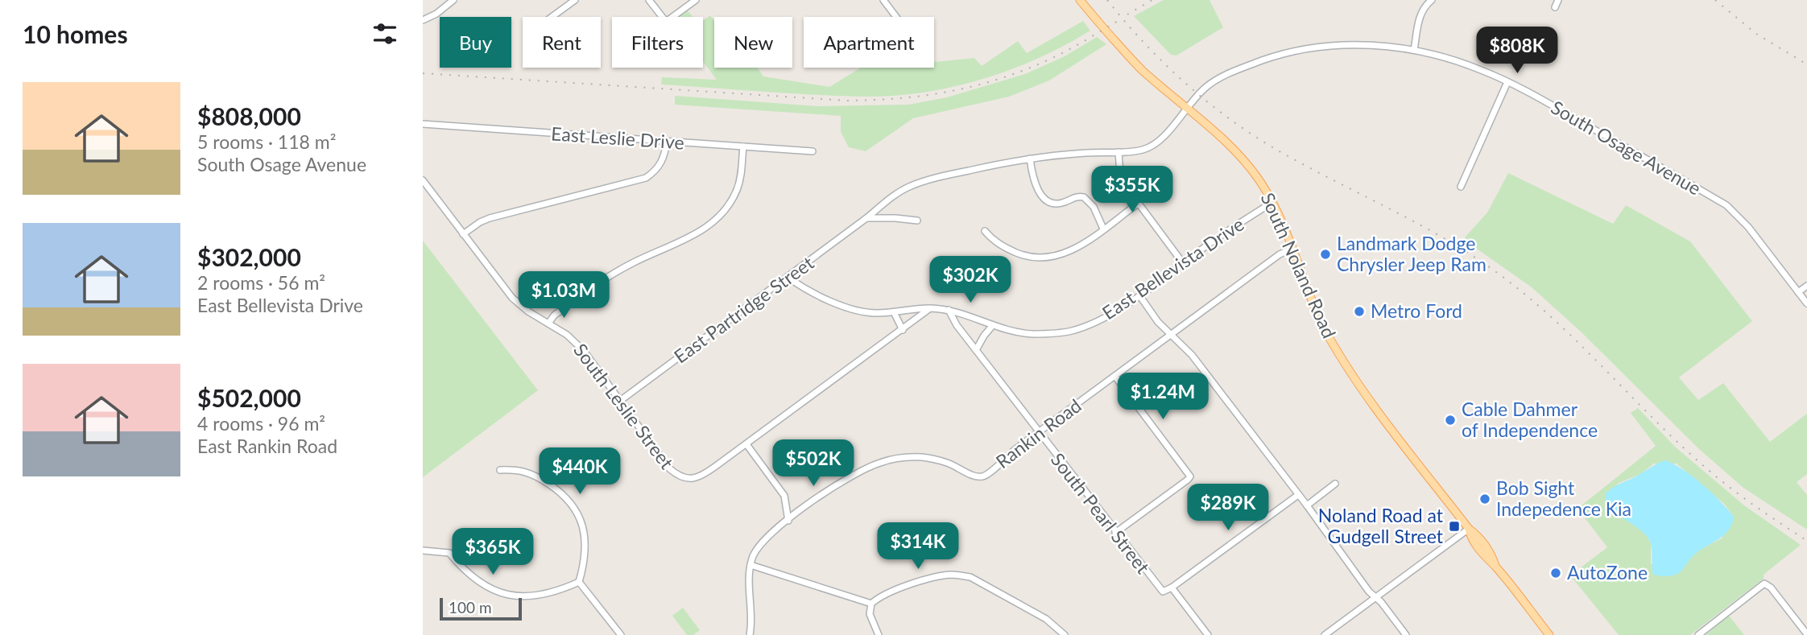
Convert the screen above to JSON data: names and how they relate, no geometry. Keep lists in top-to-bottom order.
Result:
{
  "streets": {
    "main road": ["South Noland Road"],
    "street": [
      "East Leslie Drive",
      "South Osage Avenue",
      "East Bellevista Drive",
      "East Partridge Street",
      "South Leslie Street",
      "Rankin Road",
      "South Pearl Street"
    ]
  },
  "crossings": [
    ["South Osage Avenue", "South Noland Road"],
    ["South Osage Avenue", "East Partridge Street"],
    ["South Noland Road", "East Bellevista Drive"],
    ["South Noland Road", "East Partridge Street"],
    ["South Noland Road", "Rankin Road"],
    ["East Bellevista Drive", "South Pearl Street"],
    ["East Partridge Street", "South Leslie Street"],
    ["Rankin Road", "South Pearl Street"]
  ],
  "places": {
    "other": [
      "Landmark Dodge Chrysler Jeep Ram",
      "Metro Ford",
      "Cable Dahmer of Independence",
      "Bob Sight Indepedence Kia",
      "AutoZone"
    ],
    "transit": ["Noland Road at Gudgell Street"]
  },
  "scale_bar": "100 m",
  "page": {
    "heading": "10 homes",
    "chip": [
      "Buy",
      "Rent",
      "Filters",
      "New",
      "Apartment"
    ],
    "price": [
      "$808K",
      "$355K",
      "$302K",
      "$1.03M",
      "$1.24M",
      "$502K",
      "$440K",
      "$289K",
      "$314K",
      "$365K"
    ],
    "list": [
      {
        "name": "$808,000",
        "note": "5 rooms · 118 m² · South Osage Avenue"
      },
      {
        "name": "$302,000",
        "note": "2 rooms · 56 m² · East Bellevista Drive"
      },
      {
        "name": "$502,000",
        "note": "4 rooms · 96 m² · East Rankin Road"
      }
    ],
    "scale": "100 m"
  }
}
